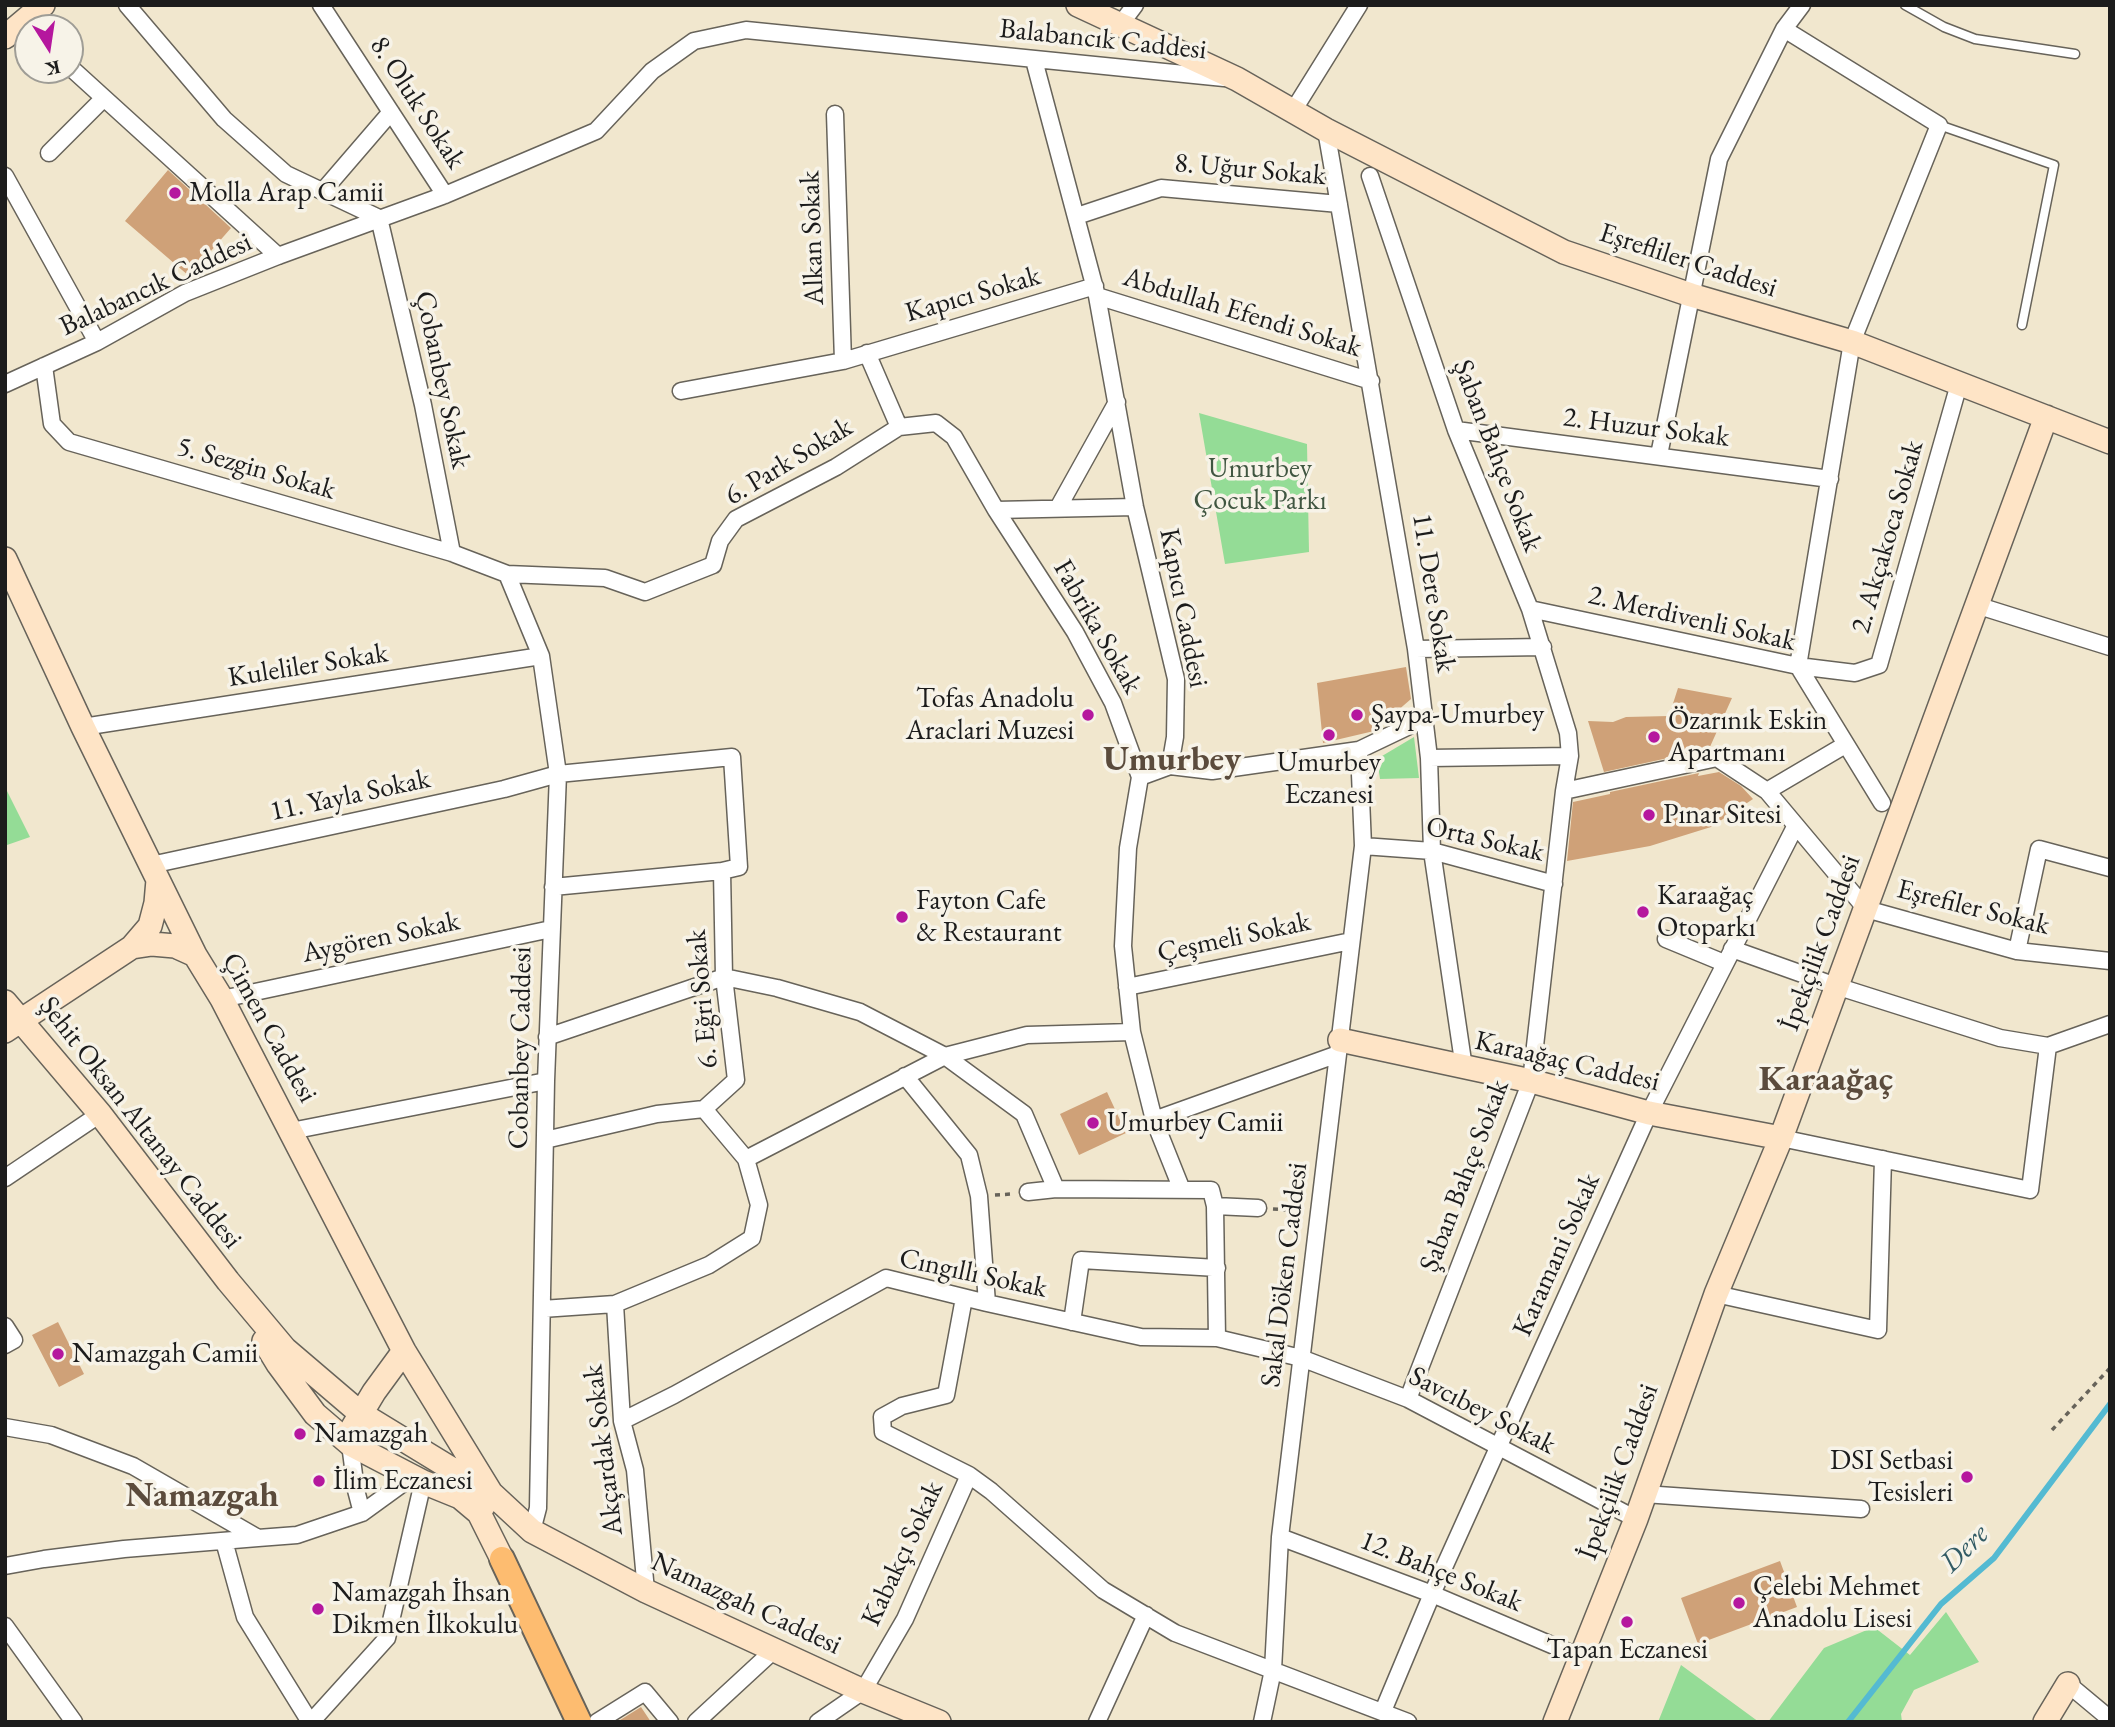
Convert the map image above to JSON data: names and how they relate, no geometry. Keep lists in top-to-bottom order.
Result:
{
  "streets": {
    "main road": [
      "Eşrefliler Caddesi",
      "İpekçilik Caddesi",
      "Çimen Caddesi",
      "Karaağaç Caddesi",
      "Şehit Oksan Altanay Caddesi",
      "Namazgah Caddesi"
    ],
    "street": [
      "Balabancık Caddesi",
      "8. Oluk Sokak",
      "8. Uğur Sokak",
      "Alkan Sokak",
      "Kapıcı Sokak",
      "Abdullah Efendi Sokak",
      "Çobanbey Sokak",
      "2. Huzur Sokak",
      "Şaban Bahçe Sokak",
      "6. Park Sokak",
      "5. Sezgin Sokak",
      "2. Akçakoca Sokak",
      "11. Dere Sokak",
      "Kapıcı Caddesi",
      "2. Merdivenli Sokak",
      "Fabrika Sokak",
      "Kuleliler Sokak",
      "11. Yayla Sokak",
      "Orta Sokak",
      "Eşrefiler Sokak",
      "Aygören Sokak",
      "Çeşmeli Sokak",
      "6. Eğri Sokak",
      "Cobanbey Caddesi",
      "Karamani Sokak",
      "Cıngıllı Sokak",
      "Sakal Döken Caddesi",
      "Savcıbey Sokak",
      "Akçardak Sokak",
      "Kabakçı Sokak",
      "12. Bahçe Sokak"
    ]
  },
  "crossings": [
    ["Balabancık Caddesi", "8. Oluk Sokak"],
    ["Balabancık Caddesi", "Eşrefliler Caddesi"],
    ["Balabancık Caddesi", "Çobanbey Sokak"],
    ["Balabancık Caddesi", "5. Sezgin Sokak"],
    ["Balabancık Caddesi", "Kapıcı Caddesi"],
    ["8. Uğur Sokak", "11. Dere Sokak"],
    ["8. Uğur Sokak", "Kapıcı Caddesi"],
    ["Alkan Sokak", "Kapıcı Sokak"],
    ["Eşrefliler Caddesi", "2. Akçakoca Sokak"],
    ["Eşrefliler Caddesi", "11. Dere Sokak"],
    ["Eşrefliler Caddesi", "İpekçilik Caddesi"],
    ["Kapıcı Sokak", "Abdullah Efendi Sokak"],
    ["Kapıcı Sokak", "Kapıcı Caddesi"],
    ["Abdullah Efendi Sokak", "11. Dere Sokak"],
    ["Abdullah Efendi Sokak", "Kapıcı Caddesi"],
    ["Çobanbey Sokak", "5. Sezgin Sokak"],
    ["2. Huzur Sokak", "Şaban Bahçe Sokak"],
    ["Şaban Bahçe Sokak", "2. Merdivenli Sokak"],
    ["Şaban Bahçe Sokak", "Orta Sokak"],
    ["Şaban Bahçe Sokak", "Karaağaç Caddesi"],
    ["Şaban Bahçe Sokak", "Savcıbey Sokak"],
    ["6. Park Sokak", "5. Sezgin Sokak"],
    ["6. Park Sokak", "Fabrika Sokak"],
    ["6. Park Sokak", "Cobanbey Caddesi"],
    ["5. Sezgin Sokak", "Cobanbey Caddesi"],
    ["2. Akçakoca Sokak", "2. Merdivenli Sokak"],
    ["11. Dere Sokak", "Orta Sokak"],
    ["11. Dere Sokak", "Karaağaç Caddesi"],
    ["Kuleliler Sokak", "Çimen Caddesi"],
    ["Kuleliler Sokak", "Cobanbey Caddesi"],
    ["11. Yayla Sokak", "6. Eğri Sokak"],
    ["11. Yayla Sokak", "Çimen Caddesi"],
    ["11. Yayla Sokak", "Cobanbey Caddesi"],
    ["Orta Sokak", "Sakal Döken Caddesi"],
    ["Eşrefiler Sokak", "İpekçilik Caddesi"],
    ["Aygören Sokak", "Çimen Caddesi"],
    ["Aygören Sokak", "Cobanbey Caddesi"],
    ["Çeşmeli Sokak", "Sakal Döken Caddesi"],
    ["İpekçilik Caddesi", "Karaağaç Caddesi"],
    ["İpekçilik Caddesi", "Savcıbey Sokak"],
    ["İpekçilik Caddesi", "12. Bahçe Sokak"],
    ["Çimen Caddesi", "Şehit Oksan Altanay Caddesi"],
    ["Cobanbey Caddesi", "Şehit Oksan Altanay Caddesi"],
    ["Cobanbey Caddesi", "Namazgah Caddesi"],
    ["Karaağaç Caddesi", "Karamani Sokak"],
    ["Karaağaç Caddesi", "Sakal Döken Caddesi"],
    ["Şehit Oksan Altanay Caddesi", "Namazgah Caddesi"],
    ["Karamani Sokak", "Savcıbey Sokak"],
    ["Karamani Sokak", "12. Bahçe Sokak"],
    ["Cıngıllı Sokak", "Sakal Döken Caddesi"],
    ["Cıngıllı Sokak", "Savcıbey Sokak"],
    ["Cıngıllı Sokak", "Akçardak Sokak"],
    ["Sakal Döken Caddesi", "Savcıbey Sokak"],
    ["Sakal Döken Caddesi", "12. Bahçe Sokak"],
    ["Akçardak Sokak", "Namazgah Caddesi"],
    ["Kabakçı Sokak", "Namazgah Caddesi"]
  ],
  "districts": ["Umurbey", "Karaağaç", "Namazgah"],
  "water": ["Dere"],
  "parks": ["Umurbey Çocuk Parkı"],
  "places": [
    "Molla Arap Camii",
    "Tofas Anadolu Araclari Muzesi",
    "Şaypa-Umurbey",
    "Umurbey Eczanesi",
    "Özarınık Eskin Apartmanı",
    "Pınar Sitesi",
    "Karaağaç Otoparkı",
    "Fayton Cafe & Restaurant",
    "Umurbey Camii",
    "Namazgah Camii",
    "Namazgah",
    "DSI Setbasi Tesisleri",
    "İlim Eczanesi",
    "Çelebi Mehmet Anadolu Lisesi",
    "Namazgah İhsan Dikmen İlkokulu",
    "Tapan Eczanesi"
  ],
  "north": "bottom"
}
